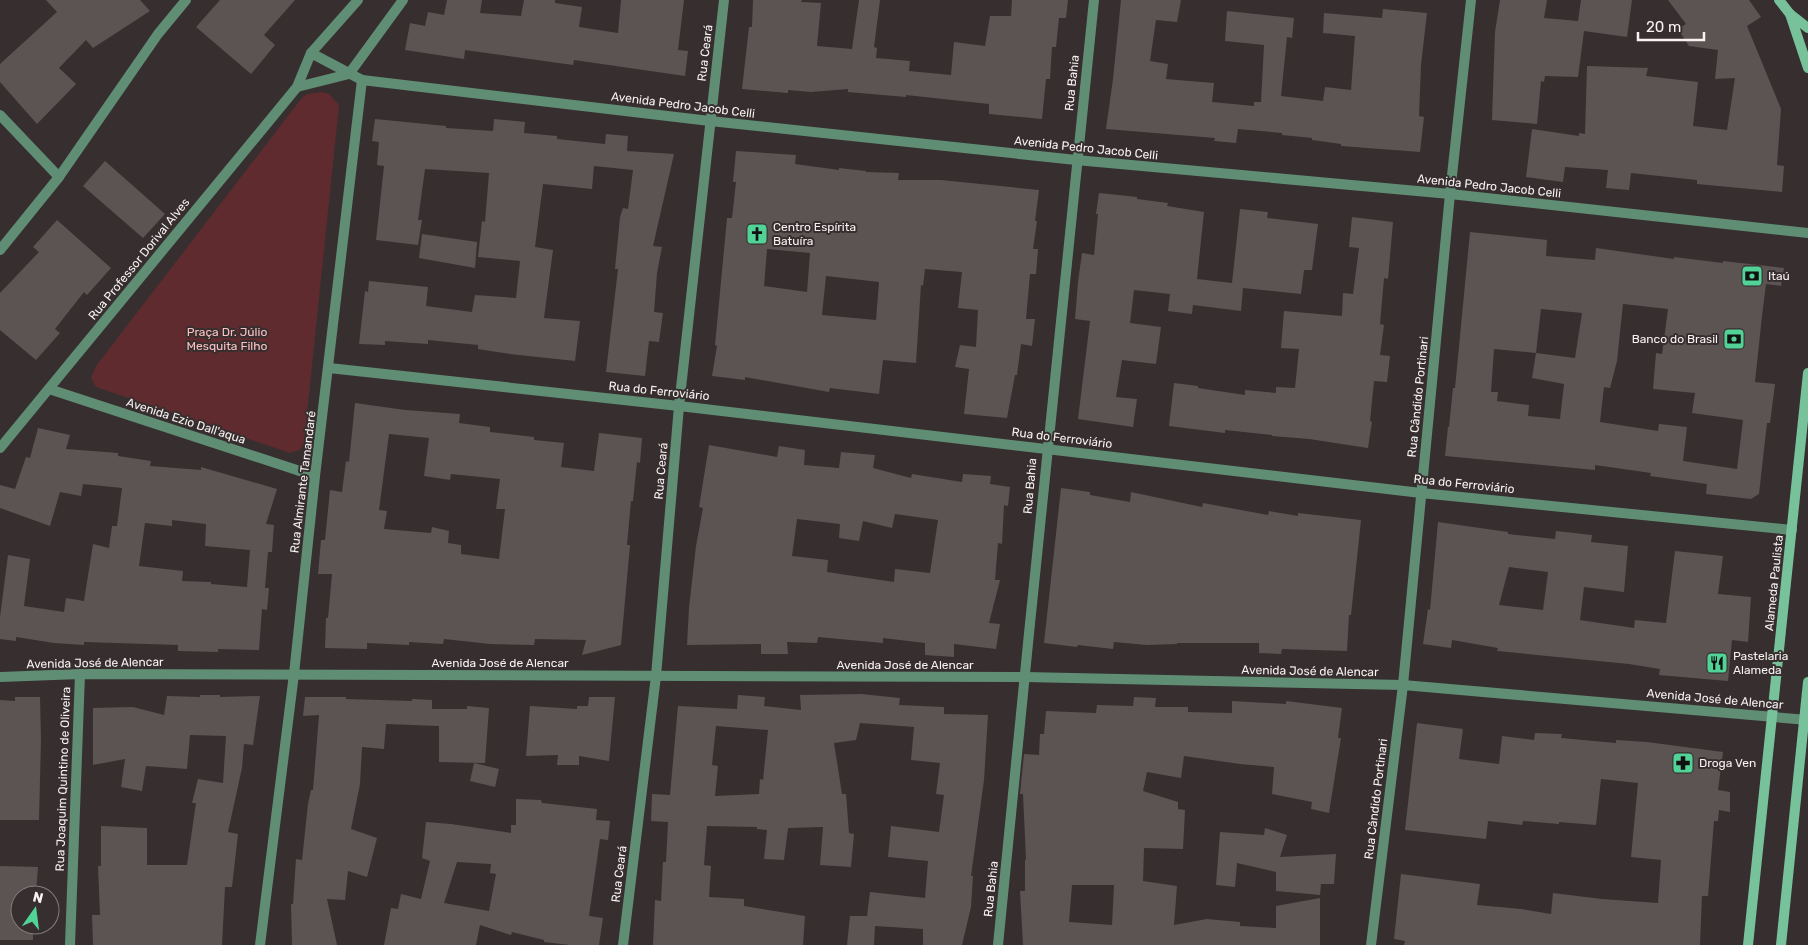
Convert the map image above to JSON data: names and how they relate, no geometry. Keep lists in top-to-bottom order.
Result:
{
  "streets": {
    "main road": ["Alameda Paulista"],
    "street": [
      "Rua Ceará",
      "Rua Bahia",
      "Avenida Pedro Jacob Celli",
      "Rua Professor Dorival Alves",
      "Rua do Ferroviário",
      "Rua Cândido Portinari",
      "Avenida Ezio Dall'aqua",
      "Rua Almirante Tamandaré",
      "Avenida José de Alencar",
      "Rua Joaquim Quintino de Oliveira"
    ]
  },
  "crossings": [
    ["Rua Ceará", "Avenida Pedro Jacob Celli"],
    ["Rua Ceará", "Rua do Ferroviário"],
    ["Rua Ceará", "Avenida José de Alencar"],
    ["Rua Bahia", "Avenida Pedro Jacob Celli"],
    ["Rua Bahia", "Rua do Ferroviário"],
    ["Rua Bahia", "Avenida José de Alencar"],
    ["Avenida Pedro Jacob Celli", "Rua Cândido Portinari"],
    ["Avenida Pedro Jacob Celli", "Rua Almirante Tamandaré"],
    ["Rua Professor Dorival Alves", "Avenida Ezio Dall'aqua"],
    ["Rua do Ferroviário", "Rua Cândido Portinari"],
    ["Rua do Ferroviário", "Rua Almirante Tamandaré"],
    ["Rua do Ferroviário", "Alameda Paulista"],
    ["Rua Cândido Portinari", "Avenida José de Alencar"],
    ["Avenida Ezio Dall'aqua", "Rua Almirante Tamandaré"],
    ["Rua Almirante Tamandaré", "Avenida José de Alencar"],
    ["Alameda Paulista", "Avenida José de Alencar"],
    ["Avenida José de Alencar", "Rua Joaquim Quintino de Oliveira"]
  ],
  "parks": ["Praça Dr. Júlio Mesquita Filho"],
  "places": {
    "church": ["Centro Espírita Batuíra"],
    "bank": ["Itaú", "Banco do Brasil"],
    "restaurant": ["Pastelaria Alameda"],
    "pharmacy": ["Droga Ven"]
  },
  "scale_bar": "20 m",
  "north": "top"
}
